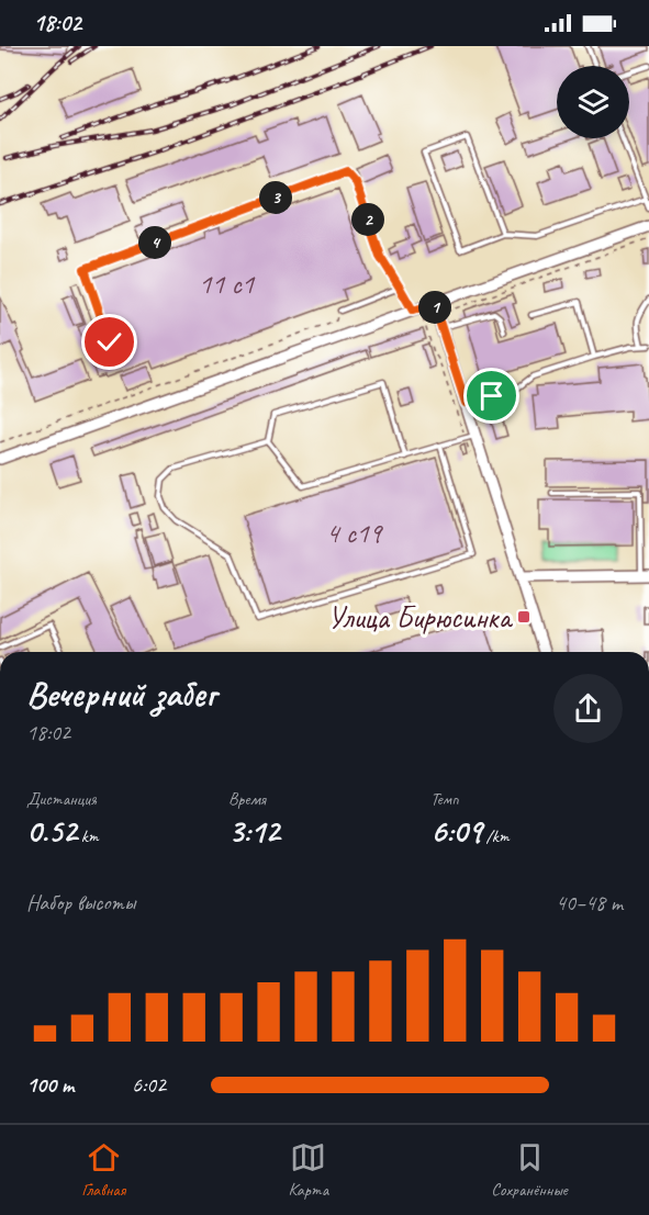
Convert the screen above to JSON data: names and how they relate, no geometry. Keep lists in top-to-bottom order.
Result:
{
  "places": {
    "transit": ["Улица Бирюсинка"]
  },
  "house_numbers": ["11 с1", "4 с19"],
  "page": {
    "status": "18:02",
    "pins": [
      "3",
      "2",
      "4",
      "1"
    ],
    "heading": ["Вечерний забег", "18:02"],
    "stats": [
      ["Дистанция", "0.52 km"],
      ["Время", "3:12"],
      ["Темп", "6:09 /km"]
    ],
    "chart": ["Набор высоты", "40–48 m"],
    "list": [
      {
        "name": "100 m",
        "note": "6:02"
      }
    ],
    "tabs": ["Главная", "Карта", "Сохранённые"]
  }
}
